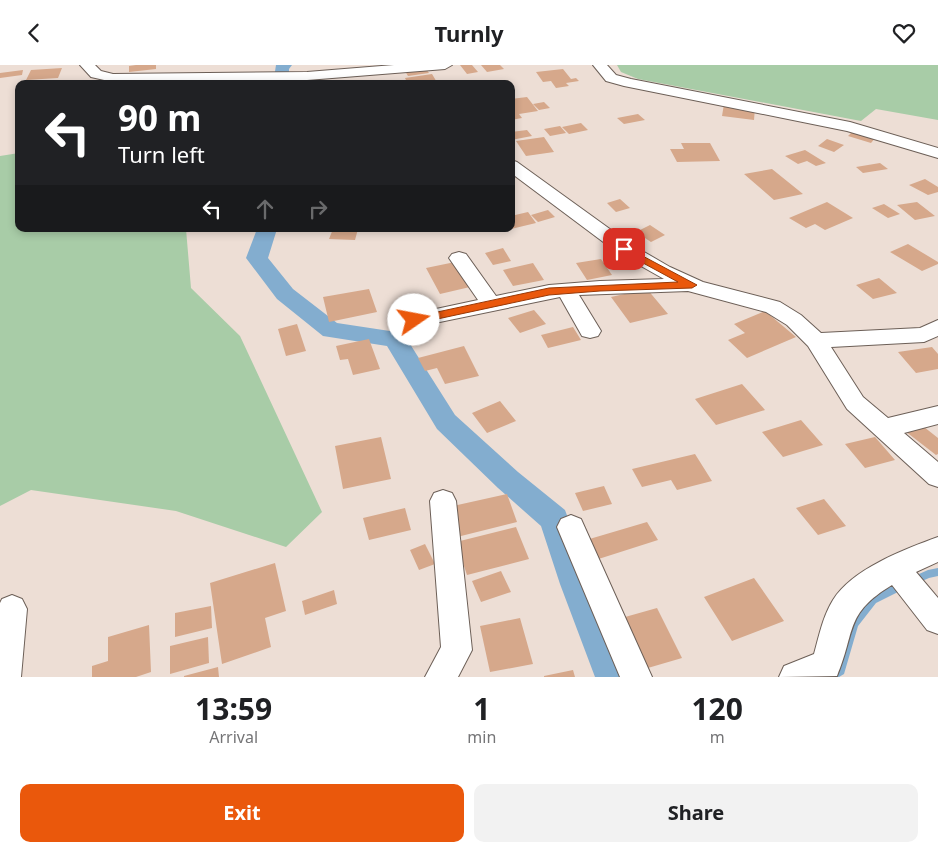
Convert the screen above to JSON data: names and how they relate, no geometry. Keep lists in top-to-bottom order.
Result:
{
  "page": {
    "header": "Turnly",
    "turn": ["90 m", "Turn left"],
    "eta": [
      "13:59",
      "Arrival",
      "1",
      "min",
      "120",
      "m"
    ],
    "buttons": ["Exit", "Share"]
  }
}
